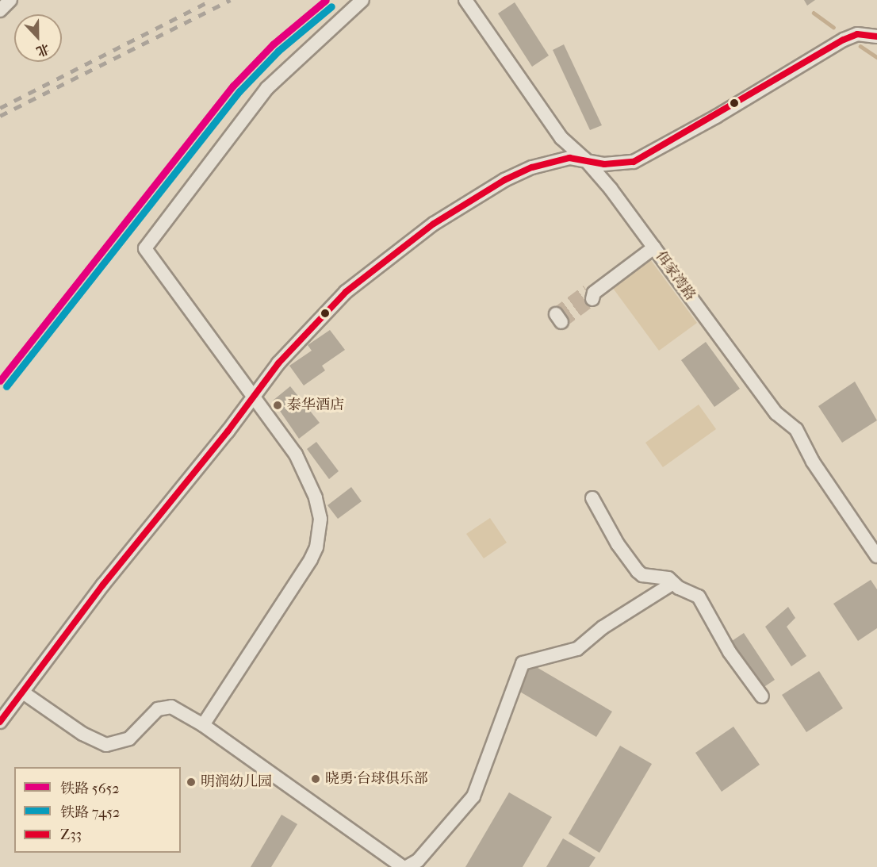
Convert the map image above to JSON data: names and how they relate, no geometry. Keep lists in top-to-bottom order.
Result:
{
  "streets": {
    "street": ["佴家湾路"]
  },
  "places": ["泰华酒店", "晓勇·台球俱乐部", "明润幼儿园"],
  "lines": ["rail line 5652", "rail line 7452", "transit line Z33"],
  "legend": ["铁路 5652", "铁路 7452", "Z33"],
  "north": "bottom"
}
